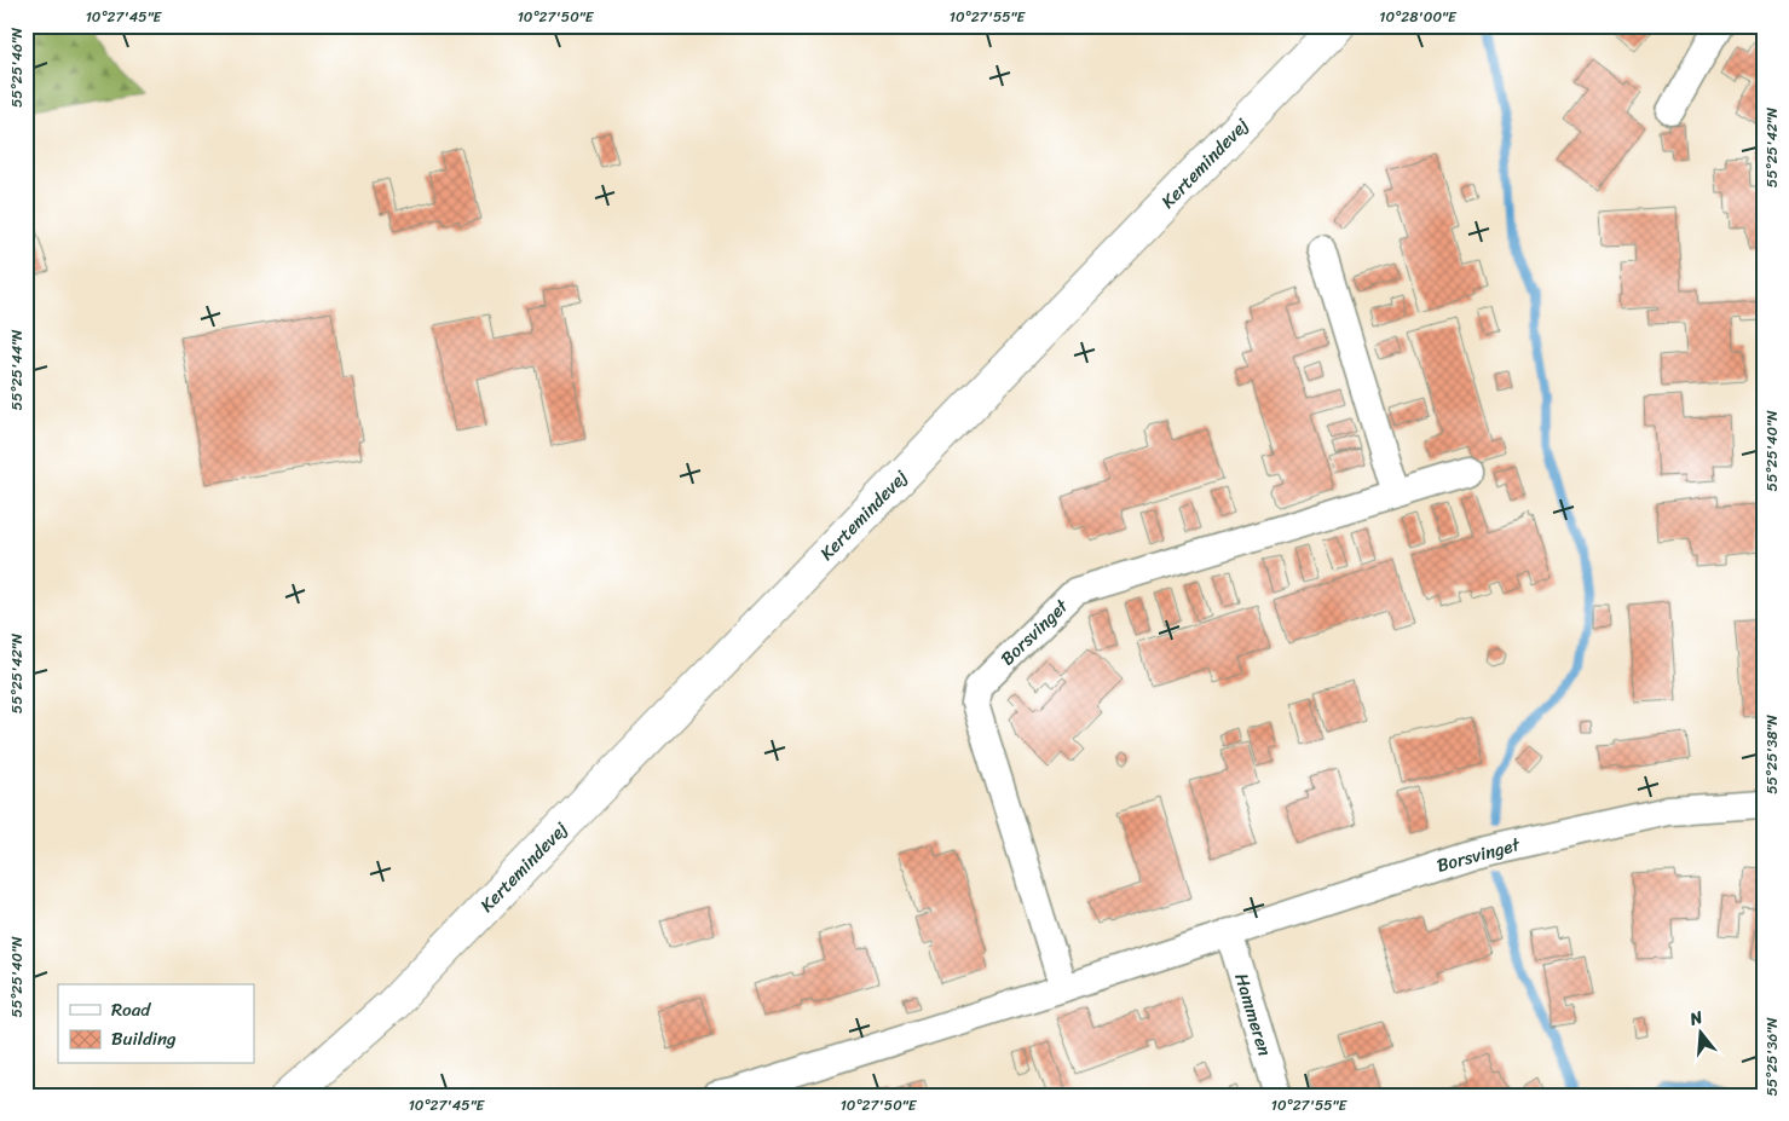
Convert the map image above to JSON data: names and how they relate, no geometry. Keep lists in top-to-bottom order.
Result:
{
  "streets": {
    "main road": ["Kertemindevej"],
    "street": ["Borsvinget", "Hammeren"]
  },
  "crossings": [
    ["Borsvinget", "Hammeren"]
  ],
  "legend": ["Road", "Building"],
  "north": "top",
  "coordinates": [
    "10°27'45\"E",
    "10°27'50\"E",
    "10°27'55\"E",
    "10°28'00\"E",
    "55°25'46\"N",
    "55°25'42\"N",
    "55°25'44\"N",
    "55°25'40\"N",
    "55°25'38\"N",
    "55°25'36\"N"
  ]
}
